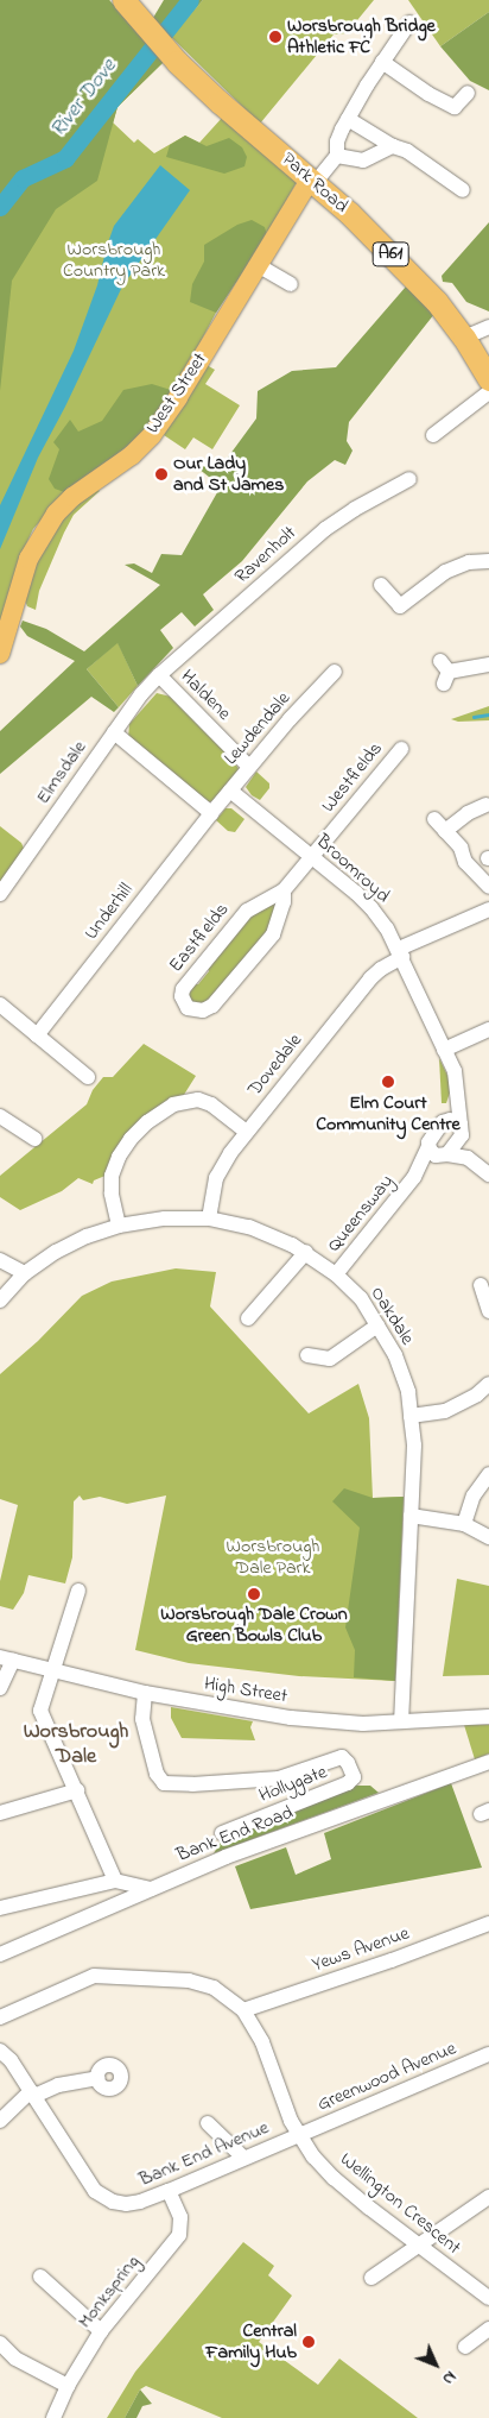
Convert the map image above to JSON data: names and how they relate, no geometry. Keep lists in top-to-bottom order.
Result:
{
  "streets": {
    "highway": ["Park Road", "A61"],
    "main road": ["West Street"],
    "street": [
      "Ravenholt",
      "Haldene",
      "Lewdendale",
      "Elmsdale",
      "Westfields",
      "Broomroyd",
      "Underhill",
      "Eastfields",
      "Dovedale",
      "Queensway",
      "Oakdale",
      "High Street",
      "Hollygate",
      "Bank End Road",
      "Yews Avenue",
      "Greenwood Avenue",
      "Bank End Avenue",
      "Wellington Crescent",
      "Monkspring"
    ]
  },
  "crossings": [
    ["Park Road", "West Street"],
    ["Ravenholt", "Haldene"],
    ["Ravenholt", "Elmsdale"],
    ["Haldene", "Lewdendale"],
    ["Haldene", "Elmsdale"],
    ["Lewdendale", "Broomroyd"],
    ["Lewdendale", "Underhill"],
    ["Westfields", "Broomroyd"],
    ["Westfields", "Eastfields"],
    ["Broomroyd", "Eastfields"],
    ["Broomroyd", "Dovedale"],
    ["Broomroyd", "Queensway"],
    ["Dovedale", "Oakdale"],
    ["Queensway", "Oakdale"],
    ["Oakdale", "High Street"],
    ["High Street", "Hollygate"],
    ["Yews Avenue", "Wellington Crescent"],
    ["Greenwood Avenue", "Bank End Avenue"],
    ["Greenwood Avenue", "Wellington Crescent"],
    ["Bank End Avenue", "Wellington Crescent"],
    ["Bank End Avenue", "Monkspring"]
  ],
  "districts": ["Worsbrough Dale"],
  "water": ["River Dove"],
  "parks": ["Worsbrough Country Park", "Worsbrough Dale Park"],
  "places": [
    "Worsbrough Bridge Athletic FC",
    "Our Lady and St James",
    "Elm Court Community Centre",
    "Worsbrough Dale Crown Green Bowls Club",
    "Central Family Hub"
  ],
  "north": "bottom right"
}
